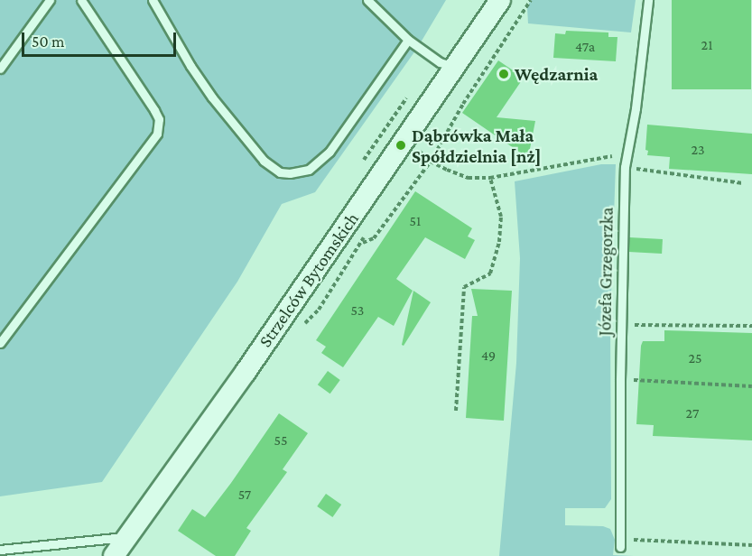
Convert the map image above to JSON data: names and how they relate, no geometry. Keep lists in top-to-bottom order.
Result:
{
  "streets": {
    "street": ["Strzelców Bytomskich"],
    "lane": ["Józefa Grzegorzka"]
  },
  "places": ["Wędzarnia", "Dąbrówka Mała Spółdzielnia [nż]"],
  "house_numbers": [
    "21",
    "47a",
    "23",
    "51",
    "53",
    "49",
    "25",
    "27",
    "55",
    "57"
  ],
  "scale_bar": "50 m"
}
